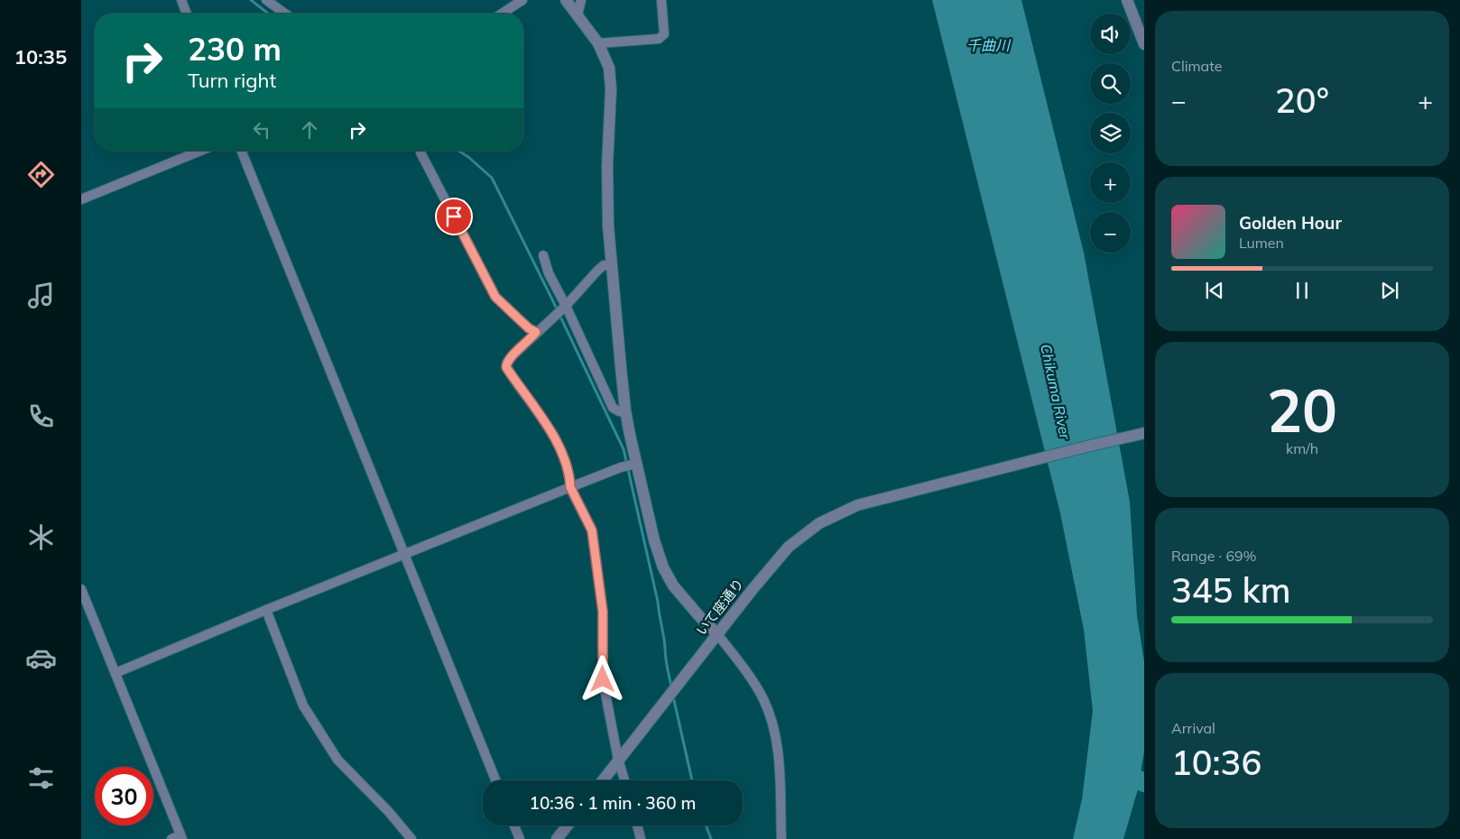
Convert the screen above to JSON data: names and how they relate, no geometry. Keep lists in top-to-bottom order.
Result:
{
  "streets": {
    "street": ["いて座通り"]
  },
  "water": ["千曲川", "Chikuma River"],
  "page": {
    "tabs": "10:35",
    "tile": [
      "Climate",
      ["20", "km/h"],
      ["Range · 69%", "345 km"],
      ["Arrival", "10:36"]
    ],
    "map_buttons": ["+", "−"],
    "turn": ["230 m", "Turn right"],
    "heat": ["−", "20°", "+"],
    "song": ["Golden Hour", "Lumen"],
    "limit": "30",
    "trip": "10:36 · 1 min · 360 m"
  }
}
